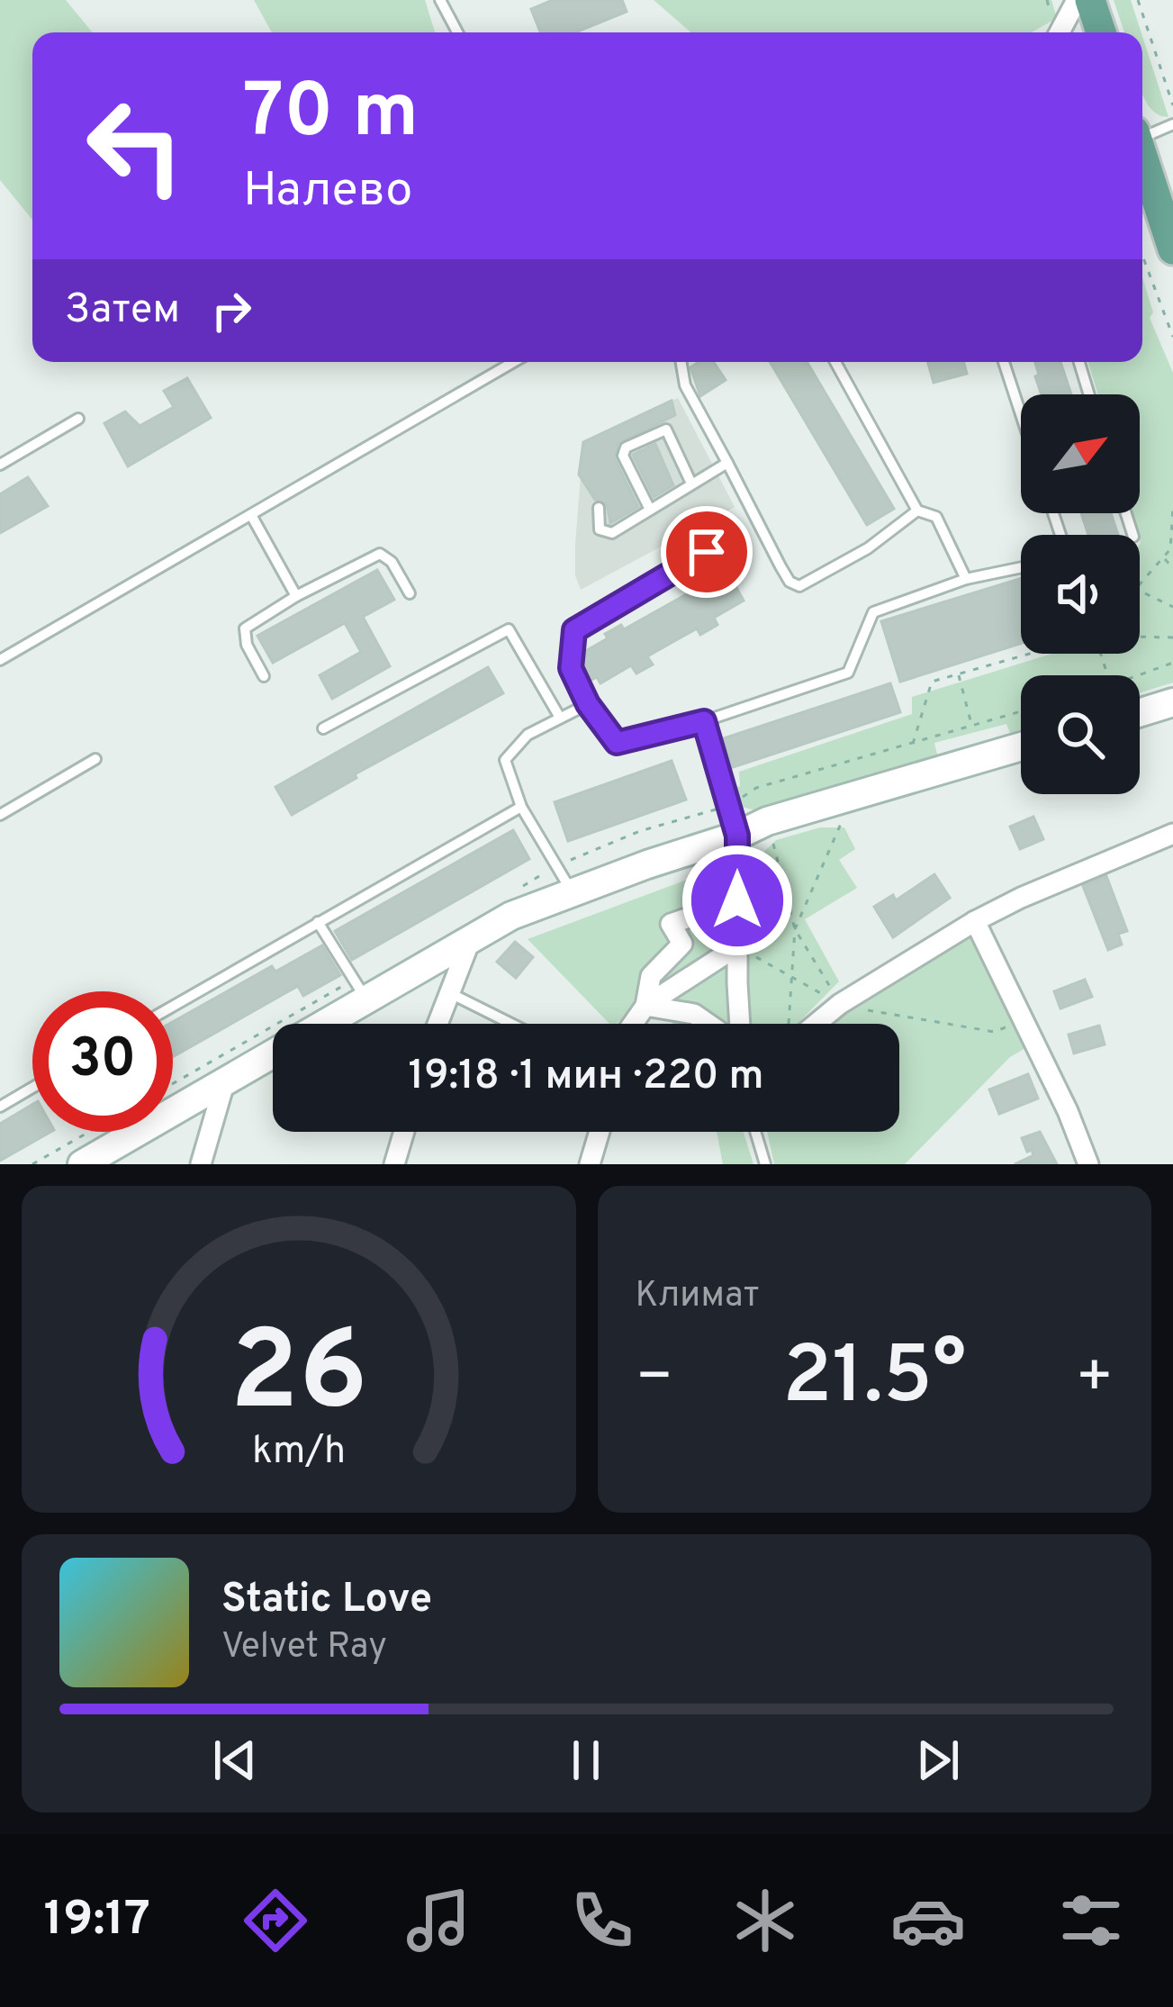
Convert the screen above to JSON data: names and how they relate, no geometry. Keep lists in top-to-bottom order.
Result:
{
  "north": "top right",
  "page": {
    "turn": ["70 m", "Налево"],
    "then": "Затем",
    "limit": "30",
    "trip": "19:18 · 1 мин · 220 m",
    "tile": "Климат",
    "heat": ["−", "21.5°", "+"],
    "song": ["Static Love", "Velvet Ray"],
    "tabs": "19:17",
    "gauge": ["26", "km/h"]
  }
}
